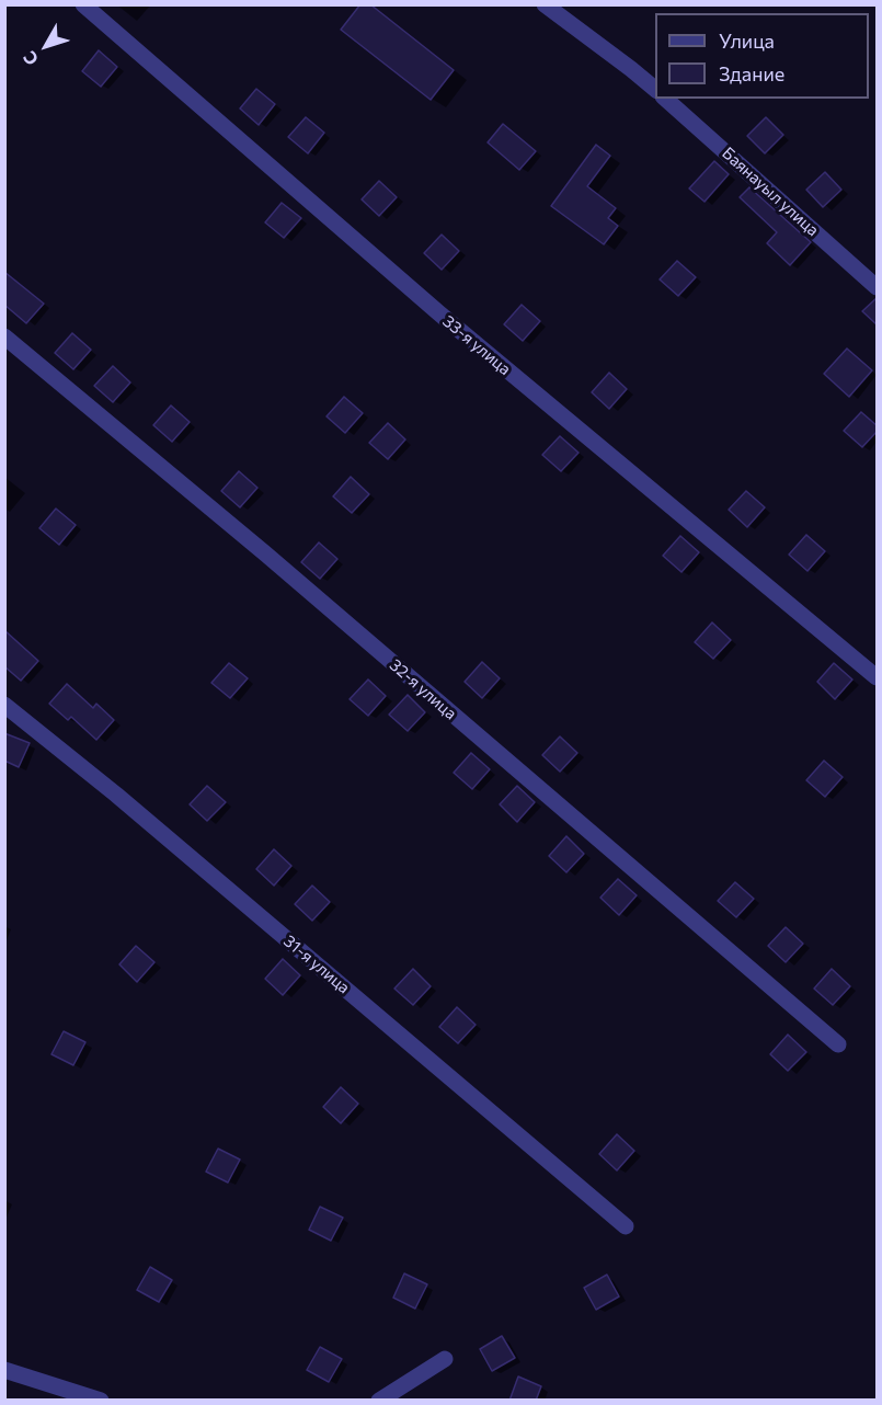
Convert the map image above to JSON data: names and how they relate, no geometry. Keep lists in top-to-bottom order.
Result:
{
  "streets": {
    "street": [
      "Баянауыл улица",
      "33-я улица",
      "32-я улица",
      "31-я улица"
    ]
  },
  "legend": ["Улица", "Здание"],
  "north": "bottom left"
}
